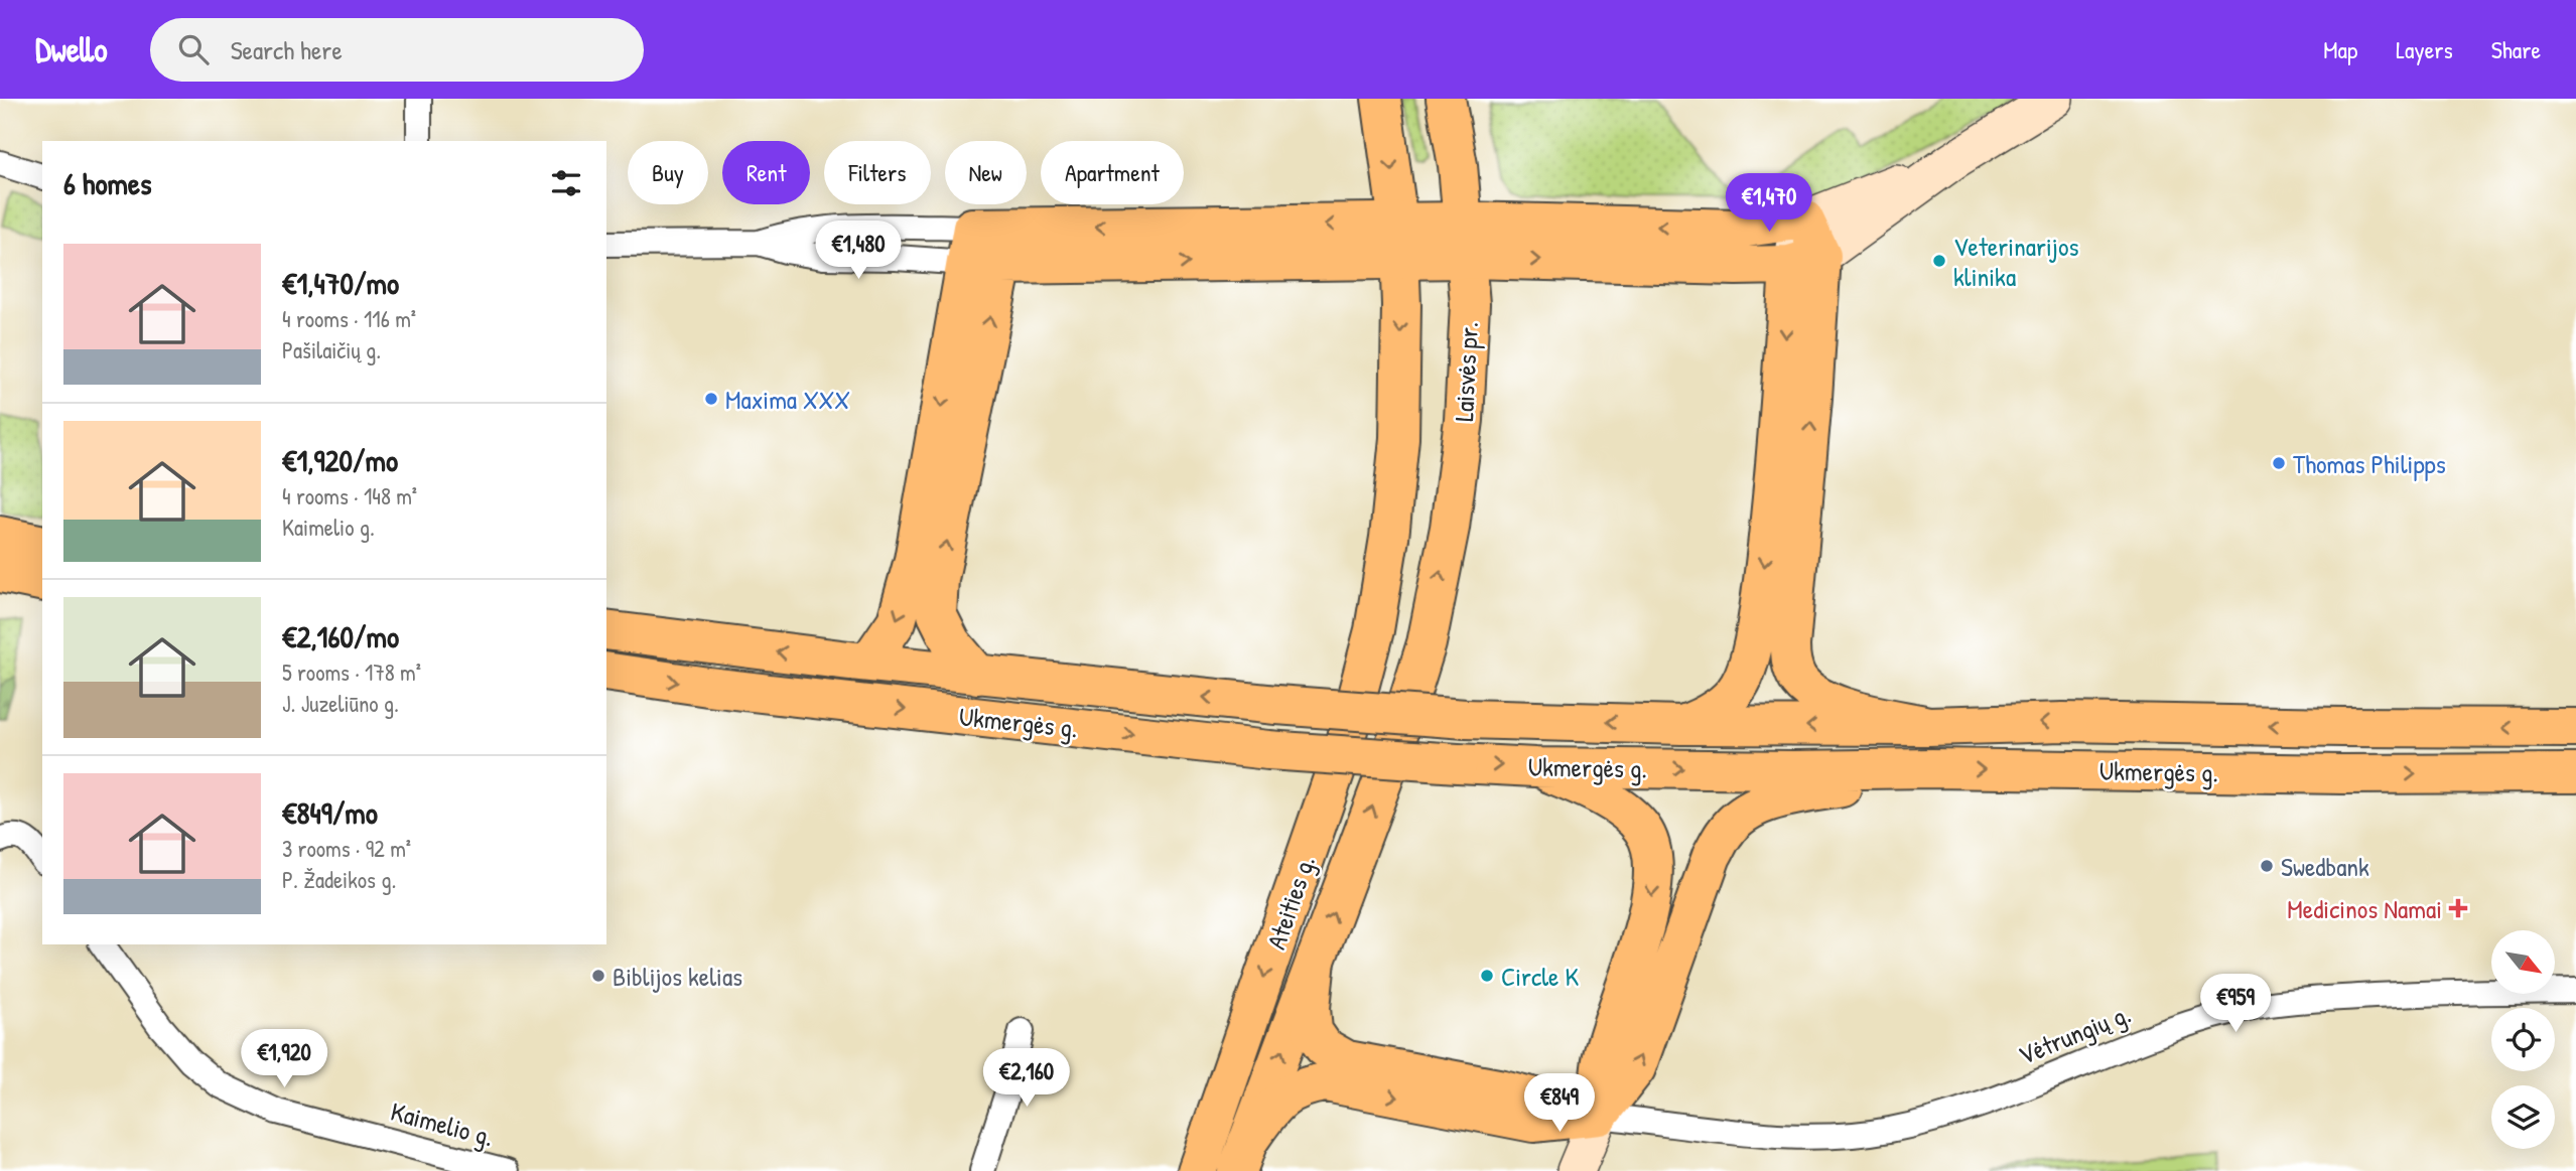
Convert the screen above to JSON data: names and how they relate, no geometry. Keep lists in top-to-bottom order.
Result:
{
  "streets": {
    "main road": ["Laisvės pr.", "Ukmergės g.", "Ateities g."],
    "street": ["Vėtrungių g.", "Kaimelio g."]
  },
  "crossings": [
    ["Laisvės pr.", "Ateities g."]
  ],
  "places": {
    "other": [
      "Veterinarijos klinika",
      "Maxima XXX",
      "Thomas Philipps",
      "Swedbank",
      "Biblijos kelias",
      "Circle K"
    ],
    "health": ["Medicinos Namai"]
  },
  "north": "bottom right",
  "page": {
    "header": "Dwello",
    "search": "Search here",
    "nav": ["Map", "Layers", "Share"],
    "chip": [
      "Buy",
      "Rent",
      "Filters",
      "New",
      "Apartment"
    ],
    "heading": "6 homes",
    "price": [
      "€1,470",
      "€1,480",
      "€959",
      "€1,920",
      "€2,160",
      "€849"
    ],
    "list": [
      {
        "name": "€1,470/mo",
        "note": "4 rooms · 116 m² · Pašilaičių g."
      },
      {
        "name": "€1,920/mo",
        "note": "4 rooms · 148 m² · Kaimelio g."
      },
      {
        "name": "€2,160/mo",
        "note": "5 rooms · 178 m² · J. Juzeliūno g."
      },
      {
        "name": "€849/mo",
        "note": "3 rooms · 92 m² · P. Žadeikos g."
      }
    ]
  }
}
